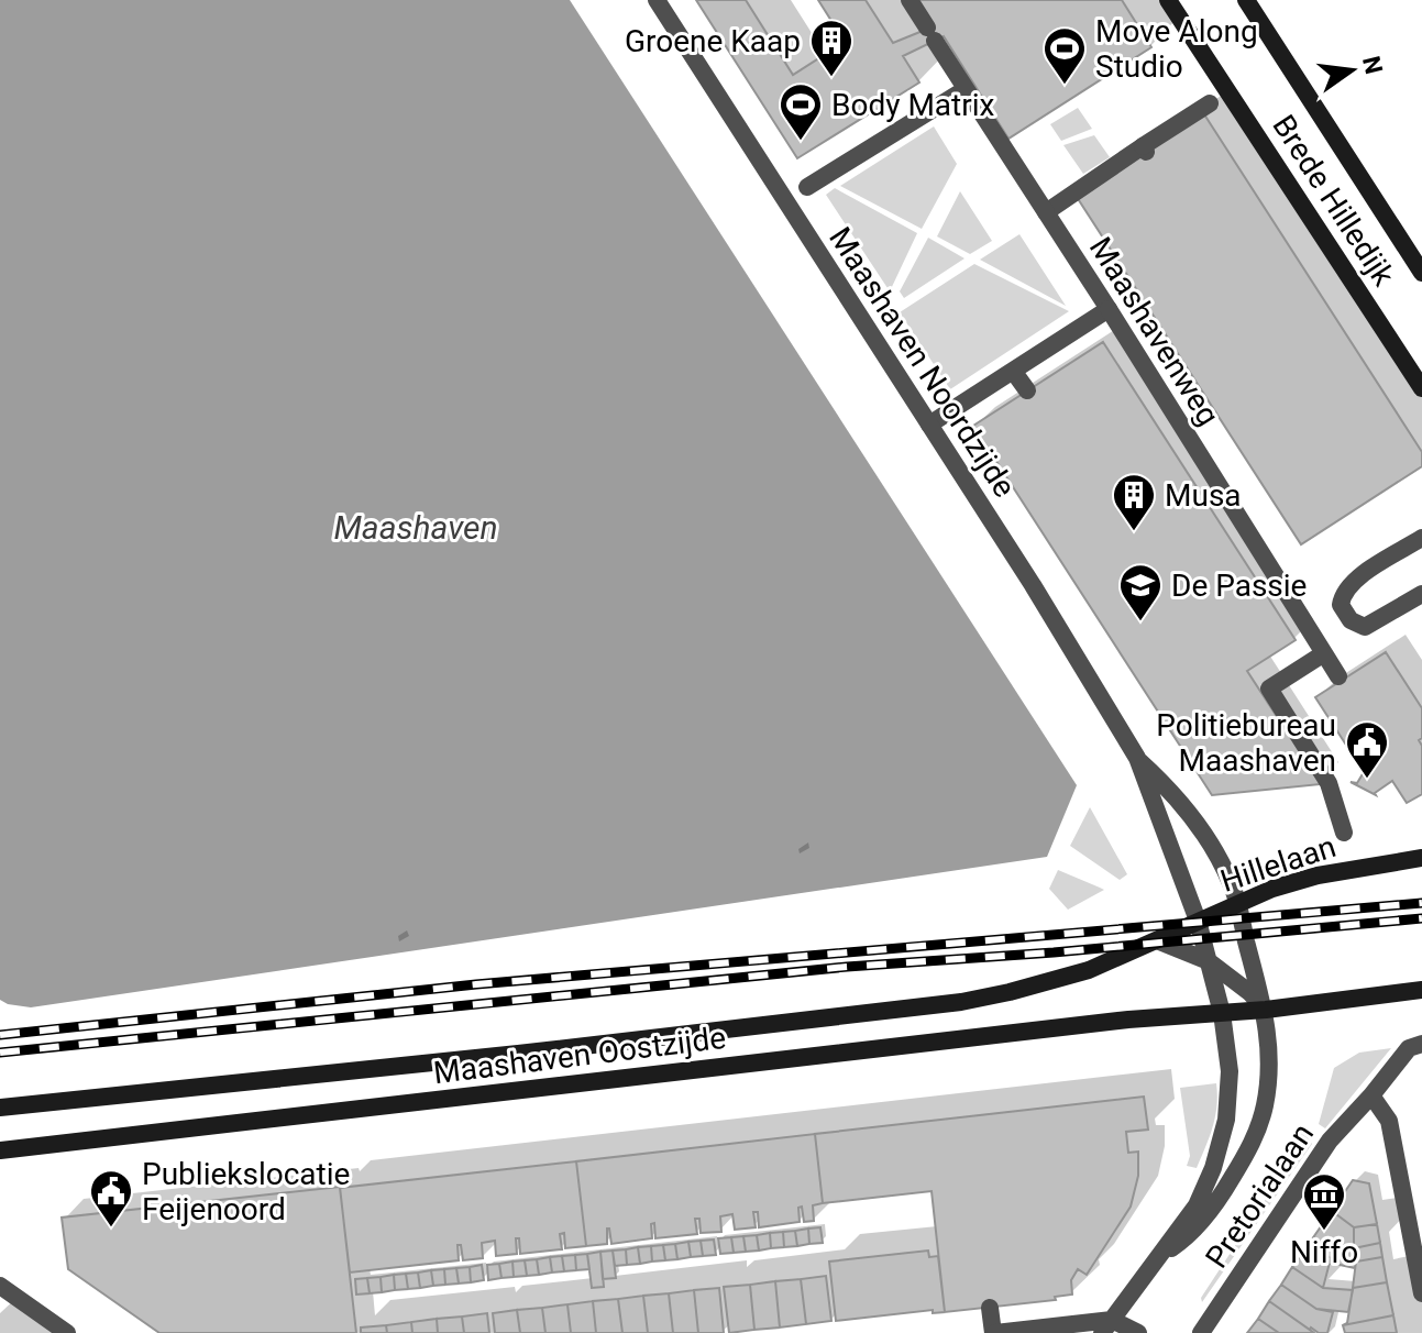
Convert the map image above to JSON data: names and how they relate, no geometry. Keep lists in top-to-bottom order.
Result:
{
  "streets": {
    "main road": ["Brede Hilledijk", "Hillelaan", "Maashaven Oostzijde"],
    "street": ["Maashavenweg", "Maashaven Noordzijde", "Pretorialaan"]
  },
  "crossings": [
    ["Maashaven Noordzijde", "Hillelaan"],
    ["Maashaven Noordzijde", "Maashaven Oostzijde"],
    ["Maashaven Noordzijde", "Pretorialaan"],
    ["Hillelaan", "Maashaven Oostzijde"],
    ["Maashaven Oostzijde", "Pretorialaan"]
  ],
  "water": ["Maashaven"],
  "places": {
    "building": ["Groene Kaap", "Musa"],
    "sports": ["Move Along Studio", "Body Matrix"],
    "school or university": ["De Passie"],
    "public building": ["Politiebureau Maashaven", "Publiekslocatie Feijenoord"],
    "museum": ["Niffo"]
  },
  "north": "right"
}
